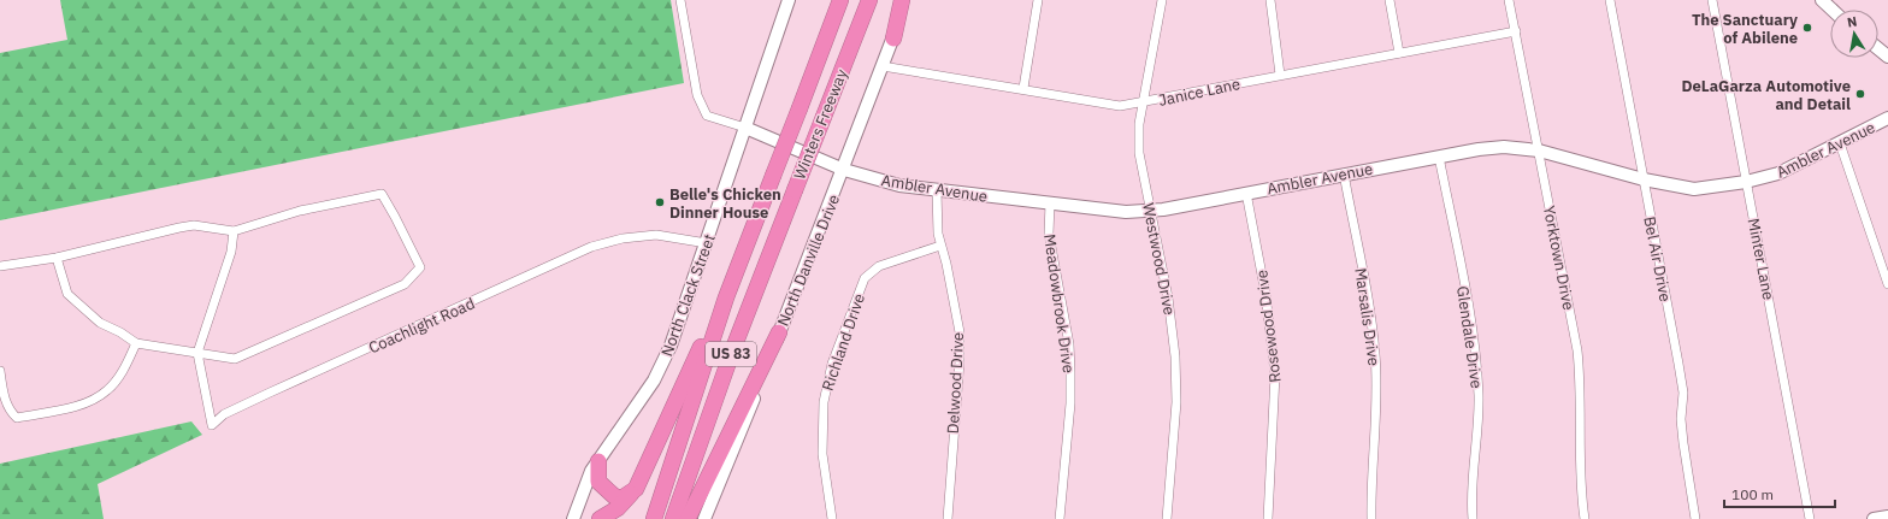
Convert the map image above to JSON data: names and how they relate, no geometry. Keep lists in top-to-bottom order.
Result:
{
  "streets": {
    "highway": ["Winters Freeway", "US 83"],
    "main road": ["Ambler Avenue", "North Danville Drive", "North Clack Street"],
    "street": [
      "Janice Lane",
      "Yorktown Drive",
      "Westwood Drive",
      "Bel Air Drive",
      "Minter Lane",
      "Meadowbrook Drive",
      "Marsalis Drive",
      "Coachlight Road",
      "Rosewood Drive",
      "Glendale Drive",
      "Richland Drive",
      "Delwood Drive"
    ]
  },
  "crossings": [
    ["Janice Lane", "Yorktown Drive"],
    ["Janice Lane", "Westwood Drive"],
    ["Janice Lane", "North Danville Drive"],
    ["Ambler Avenue", "Yorktown Drive"],
    ["Ambler Avenue", "Westwood Drive"],
    ["Ambler Avenue", "Bel Air Drive"],
    ["Ambler Avenue", "Minter Lane"],
    ["Ambler Avenue", "North Danville Drive"],
    ["Ambler Avenue", "North Clack Street"],
    ["Ambler Avenue", "Meadowbrook Drive"],
    ["Ambler Avenue", "Marsalis Drive"],
    ["Ambler Avenue", "Rosewood Drive"],
    ["Ambler Avenue", "Glendale Drive"],
    ["Ambler Avenue", "Delwood Drive"],
    ["North Clack Street", "Coachlight Road"],
    ["Richland Drive", "Delwood Drive"]
  ],
  "places": ["The Sanctuary of Abilene", "DeLaGarza Automotive and Detail", "Belle's Chicken Dinner House"],
  "scale_bar": "100 m",
  "north": "top"
}
